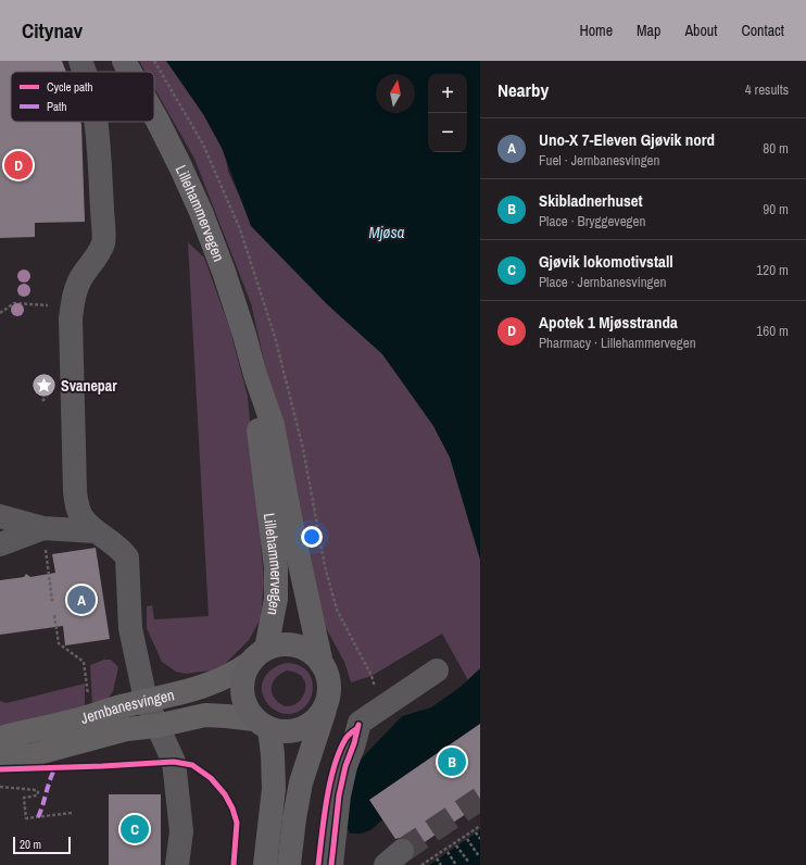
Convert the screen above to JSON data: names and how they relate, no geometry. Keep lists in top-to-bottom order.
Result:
{
  "streets": {
    "highway": ["Lillehammervegen"],
    "main road": ["Jernbanesvingen"]
  },
  "crossings": [
    ["Lillehammervegen", "Jernbanesvingen"]
  ],
  "water": ["Mjøsa"],
  "places": {
    "place": ["Svanepar"]
  },
  "legend": ["Cycle path", "Path"],
  "scale_bar": "20 m",
  "north": "top",
  "page": {
    "header": "Citynav",
    "nav": [
      "Home",
      "Map",
      "About",
      "Contact"
    ],
    "heading": ["Nearby", "4 results"],
    "map_buttons": ["+", "−"],
    "list": [
      {
        "mark": "A",
        "name": "Uno-X 7-Eleven Gjøvik nord",
        "note": "Fuel · Jernbanesvingen",
        "value": "80 m"
      },
      {
        "mark": "B",
        "name": "Skibladnerhuset",
        "note": "Place · Bryggevegen",
        "value": "90 m"
      },
      {
        "mark": "C",
        "name": "Gjøvik lokomotivstall",
        "note": "Place · Jernbanesvingen",
        "value": "120 m"
      },
      {
        "mark": "D",
        "name": "Apotek 1 Mjøsstranda",
        "note": "Pharmacy · Lillehammervegen",
        "value": "160 m"
      }
    ],
    "pins": [
      "D",
      "A",
      "B",
      "C"
    ],
    "scale": "20 m"
  }
}
